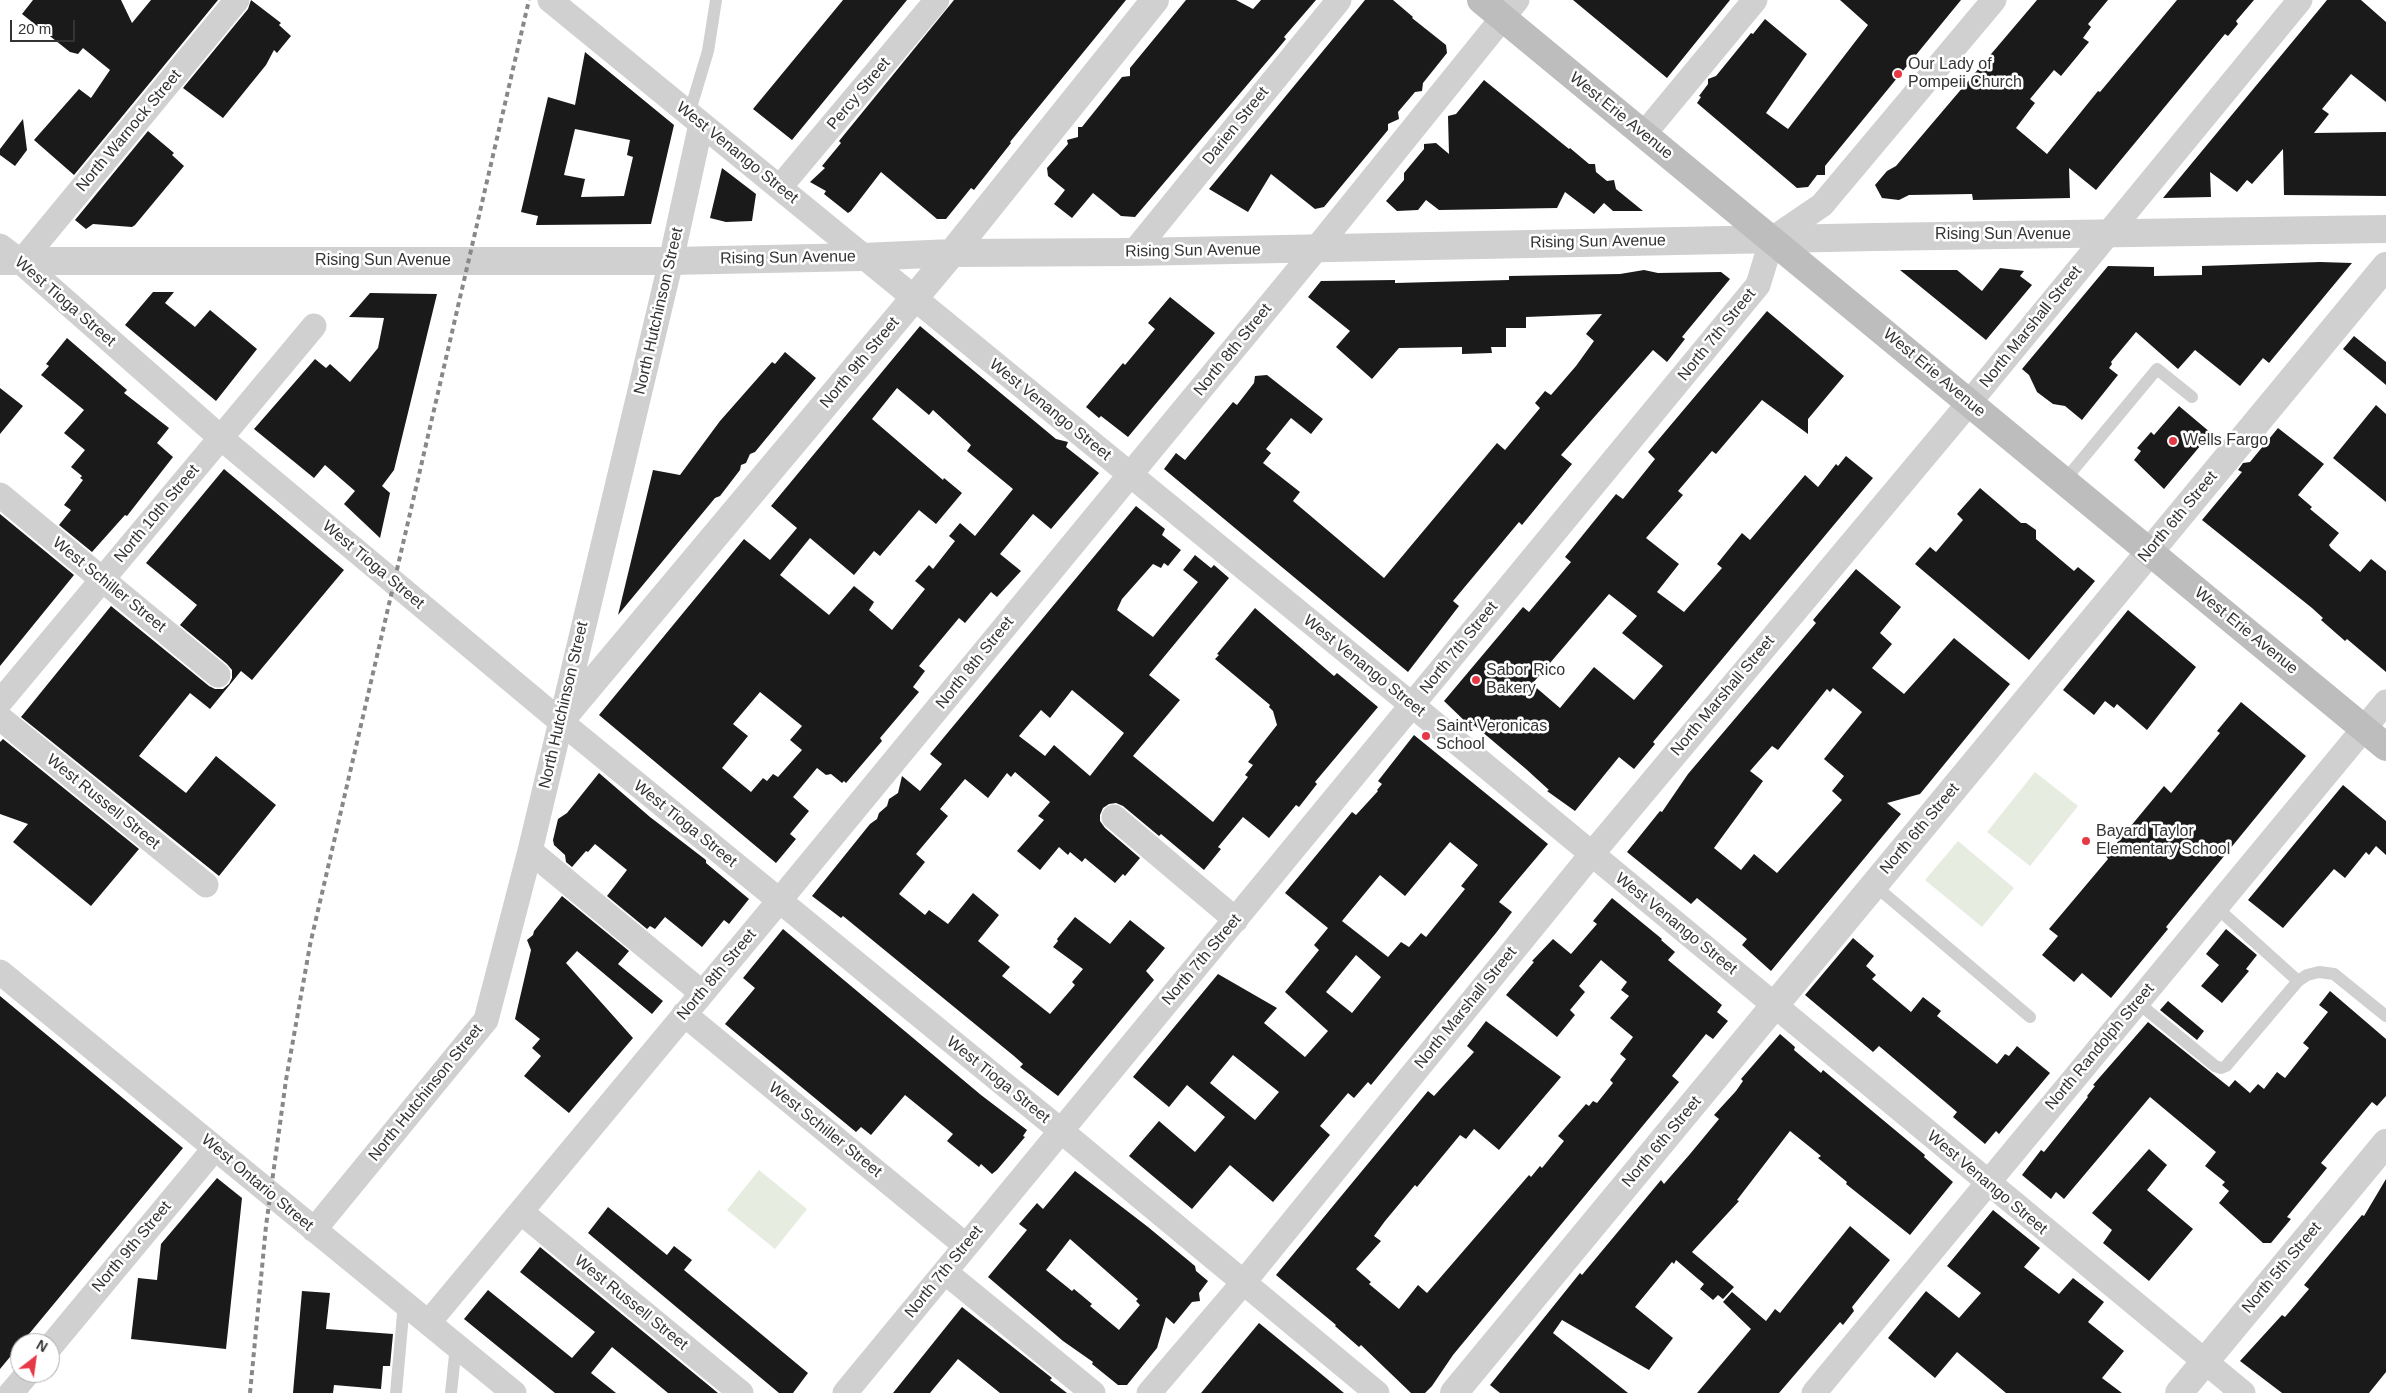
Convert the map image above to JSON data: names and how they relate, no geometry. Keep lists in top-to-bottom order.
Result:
{
  "streets": {
    "main road": ["West Erie Avenue"],
    "street": [
      "Percy Street",
      "Darien Street",
      "North Warnock Street",
      "West Venango Street",
      "Rising Sun Avenue",
      "West Tioga Street",
      "North Hutchinson Street",
      "North Marshall Street",
      "North 7th Street",
      "North 8th Street",
      "North 9th Street",
      "North 10th Street",
      "North 6th Street",
      "West Schiller Street",
      "West Russell Street",
      "North Randolph Street",
      "West Ontario Street",
      "North 5th Street"
    ]
  },
  "crossings": [
    ["Percy Street", "West Venango Street"],
    ["West Erie Avenue", "Rising Sun Avenue"],
    ["West Erie Avenue", "North Marshall Street"],
    ["West Erie Avenue", "North 7th Street"],
    ["West Erie Avenue", "North 8th Street"],
    ["West Erie Avenue", "North 6th Street"],
    ["West Erie Avenue", "North Randolph Street"],
    ["Darien Street", "Rising Sun Avenue"],
    ["North Warnock Street", "Rising Sun Avenue"],
    ["North Warnock Street", "West Tioga Street"],
    ["West Venango Street", "Rising Sun Avenue"],
    ["West Venango Street", "North Hutchinson Street"],
    ["West Venango Street", "North Marshall Street"],
    ["West Venango Street", "North 7th Street"],
    ["West Venango Street", "North 8th Street"],
    ["West Venango Street", "North 9th Street"],
    ["West Venango Street", "North 6th Street"],
    ["West Venango Street", "North Randolph Street"],
    ["West Venango Street", "North 5th Street"],
    ["Rising Sun Avenue", "West Tioga Street"],
    ["Rising Sun Avenue", "North Hutchinson Street"],
    ["Rising Sun Avenue", "North Marshall Street"],
    ["Rising Sun Avenue", "North 7th Street"],
    ["Rising Sun Avenue", "North 8th Street"],
    ["Rising Sun Avenue", "North 9th Street"],
    ["West Tioga Street", "North Hutchinson Street"],
    ["West Tioga Street", "North Marshall Street"],
    ["West Tioga Street", "North 7th Street"],
    ["West Tioga Street", "North 8th Street"],
    ["West Tioga Street", "North 9th Street"],
    ["West Tioga Street", "North 10th Street"],
    ["North Hutchinson Street", "North 9th Street"],
    ["North Hutchinson Street", "West Ontario Street"],
    ["North 7th Street", "West Schiller Street"],
    ["North 8th Street", "West Schiller Street"],
    ["North 8th Street", "West Russell Street"],
    ["North 8th Street", "West Ontario Street"],
    ["North 9th Street", "West Ontario Street"],
    ["North 10th Street", "West Schiller Street"]
  ],
  "places": [
    "Our Lady of Pompeii Church",
    "Wells Fargo",
    "Sabor Rico Bakery",
    "Saint Veronicas School",
    "Bayard Taylor Elementary School"
  ],
  "scale_bar": "20 m",
  "north": "top right"
}
